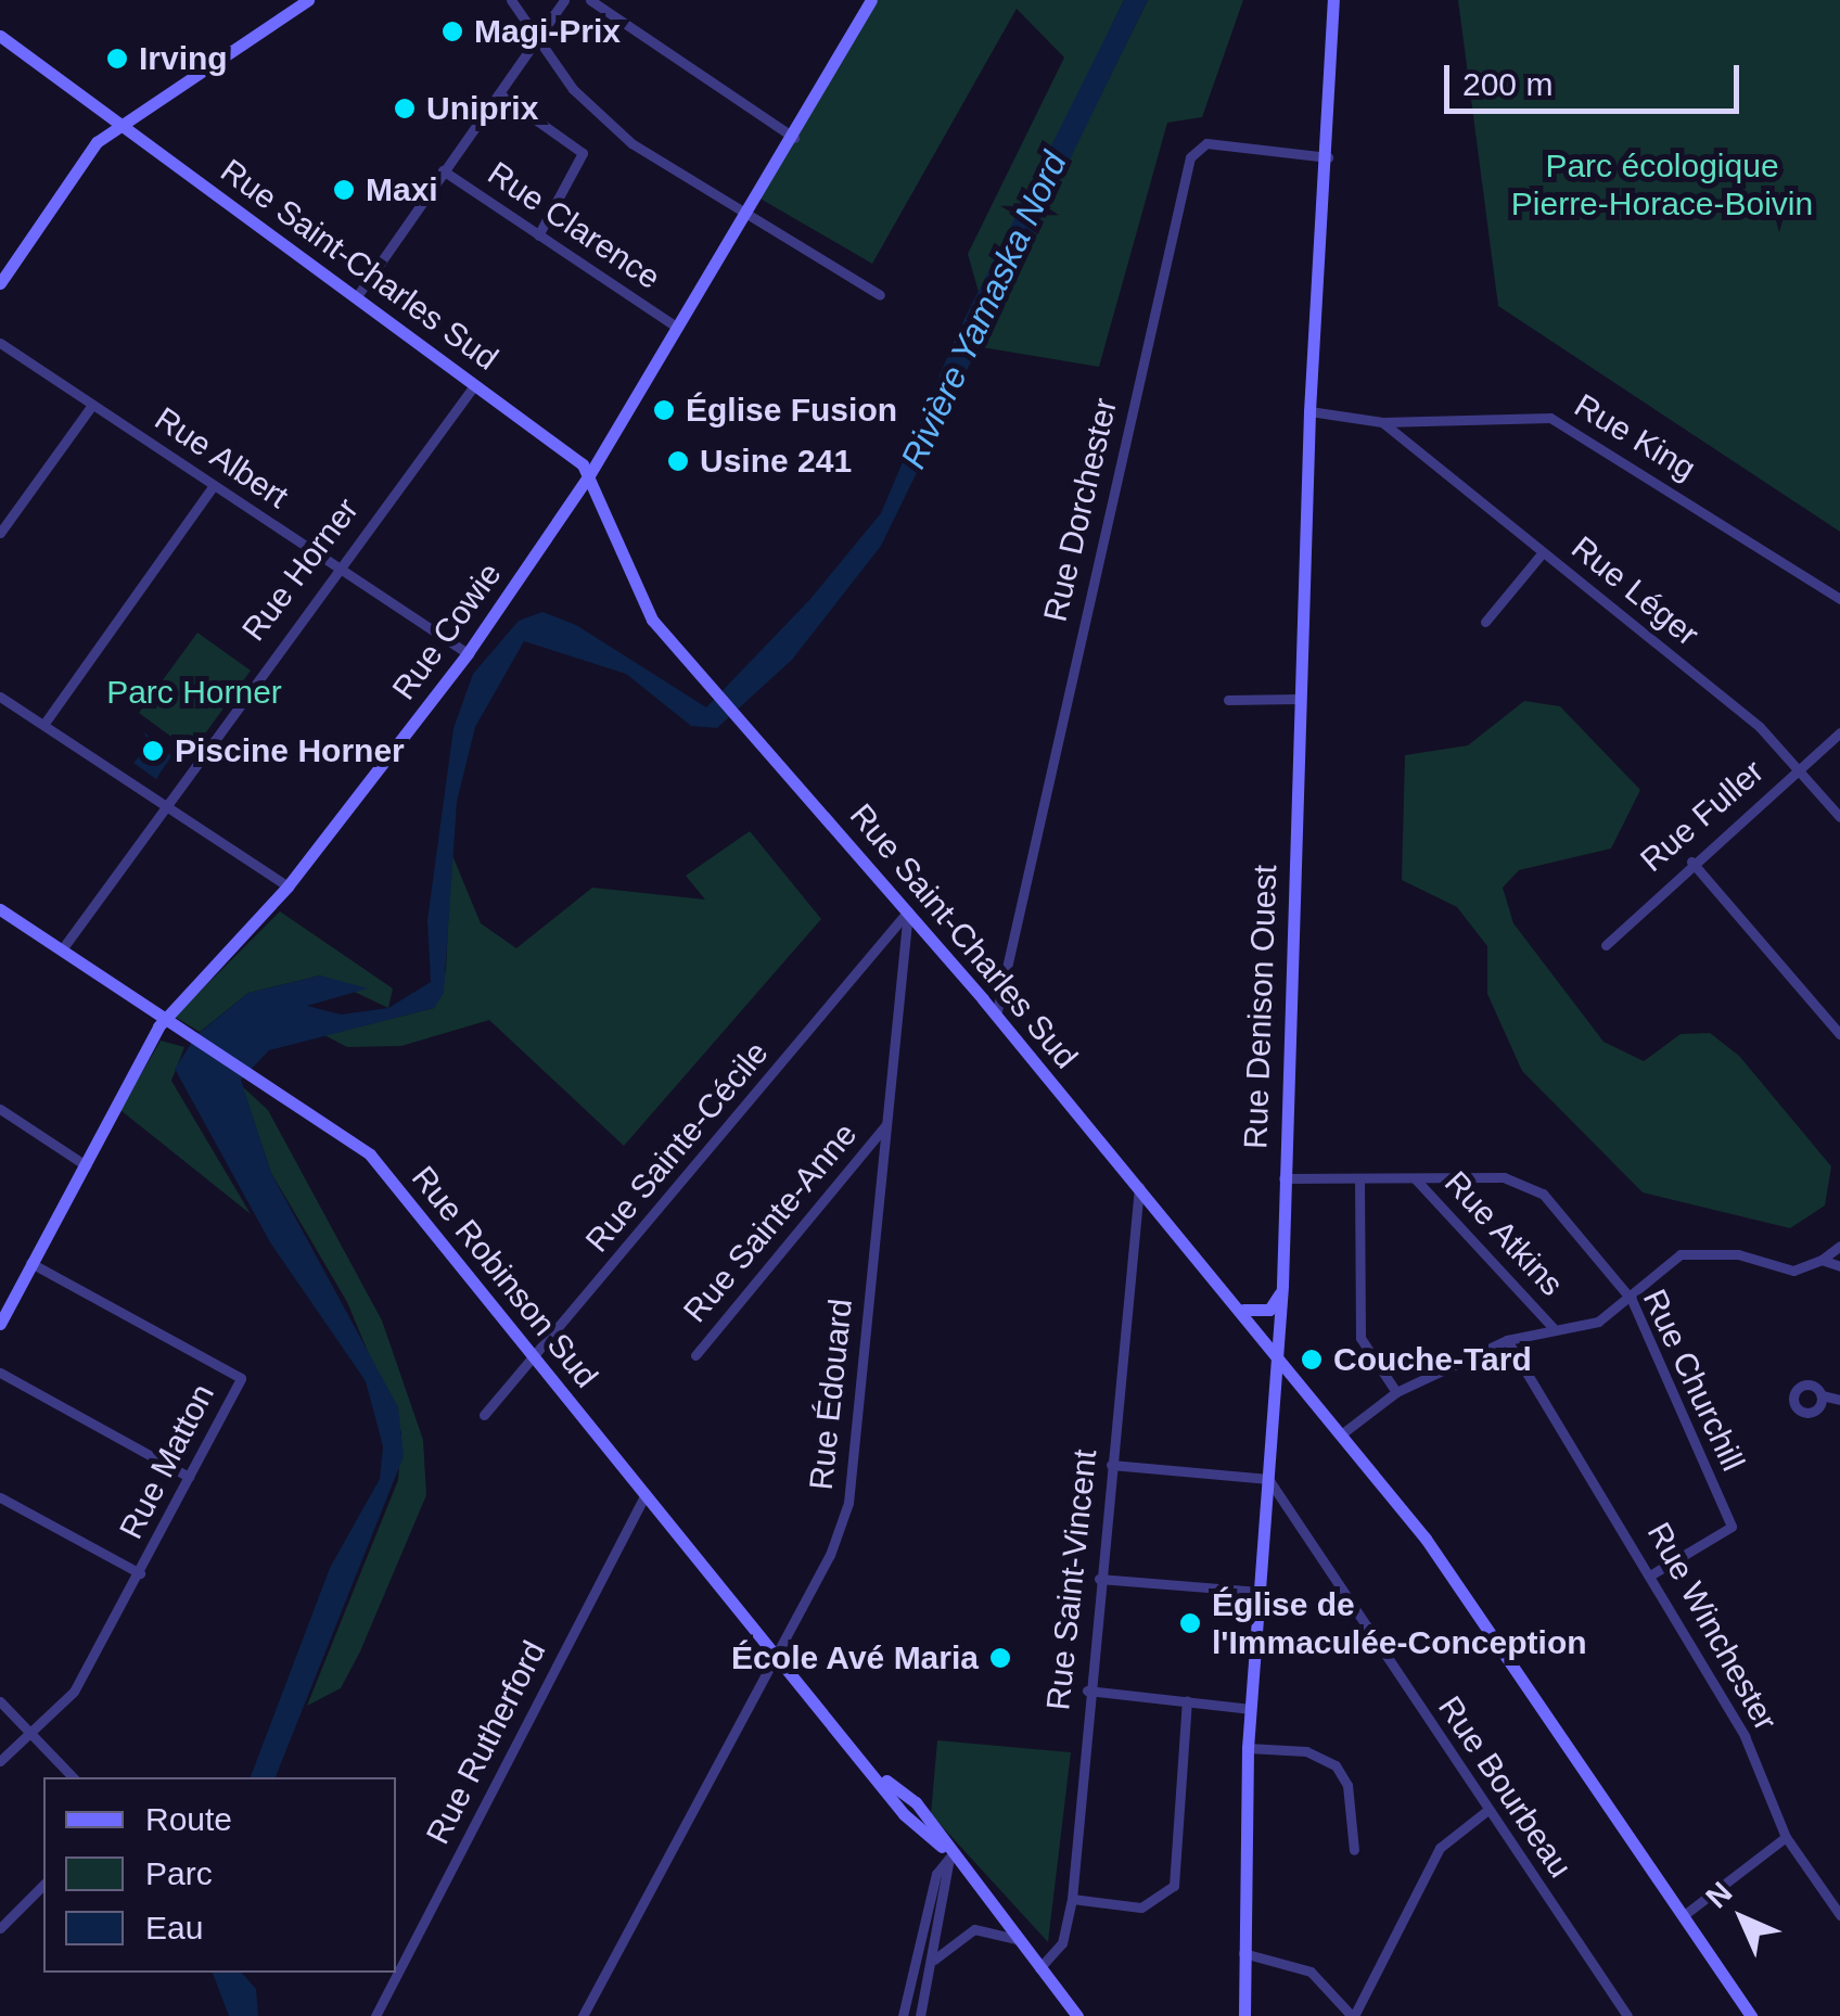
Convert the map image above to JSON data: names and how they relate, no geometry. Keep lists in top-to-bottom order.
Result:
{
  "streets": {
    "street": [
      "Rue Clarence",
      "Rue Saint-Charles Sud",
      "Rue King",
      "Rue Albert",
      "Rue Dorchester",
      "Rue Horner",
      "Rue Léger",
      "Rue Cowie",
      "Rue Fuller",
      "Rue Denison Ouest",
      "Rue Sainte-Cécile",
      "Rue Sainte-Anne",
      "Rue Atkins",
      "Rue Robinson Sud",
      "Rue Churchill",
      "Rue Édouard",
      "Rue Matton",
      "Rue Saint-Vincent",
      "Rue Winchester",
      "Rue Rutherford",
      "Rue Bourbeau"
    ]
  },
  "crossings": [
    ["Rue Clarence", "Rue Cowie"],
    ["Rue Saint-Charles Sud", "Rue Dorchester"],
    ["Rue Saint-Charles Sud", "Rue Horner"],
    ["Rue Saint-Charles Sud", "Rue Cowie"],
    ["Rue Saint-Charles Sud", "Rue Denison Ouest"],
    ["Rue Saint-Charles Sud", "Rue Sainte-Cécile"],
    ["Rue Saint-Charles Sud", "Rue Édouard"],
    ["Rue Saint-Charles Sud", "Rue Saint-Vincent"],
    ["Rue King", "Rue Léger"],
    ["Rue King", "Rue Denison Ouest"],
    ["Rue Albert", "Rue Horner"],
    ["Rue Albert", "Rue Cowie"],
    ["Rue Dorchester", "Rue Denison Ouest"],
    ["Rue Horner", "Rue Robinson Sud"],
    ["Rue Léger", "Rue Fuller"],
    ["Rue Cowie", "Rue Robinson Sud"],
    ["Rue Cowie", "Rue Matton"],
    ["Rue Denison Ouest", "Rue Churchill"],
    ["Rue Denison Ouest", "Rue Bourbeau"],
    ["Rue Sainte-Cécile", "Rue Robinson Sud"],
    ["Rue Sainte-Cécile", "Rue Édouard"],
    ["Rue Sainte-Anne", "Rue Édouard"],
    ["Rue Atkins", "Rue Churchill"],
    ["Rue Robinson Sud", "Rue Édouard"],
    ["Rue Robinson Sud", "Rue Saint-Vincent"],
    ["Rue Robinson Sud", "Rue Rutherford"],
    ["Rue Churchill", "Rue Winchester"]
  ],
  "water": ["Rivière Yamaska Nord"],
  "parks": ["Parc écologique Pierre-Horace-Boivin", "Parc Horner"],
  "places": [
    "Magi-Prix",
    "Irving",
    "Uniprix",
    "Maxi",
    "Église Fusion",
    "Usine 241",
    "Piscine Horner",
    "Couche-Tard",
    "Église de l'Immaculée-Conception",
    "École Avé Maria"
  ],
  "legend": ["Route", "Parc", "Eau"],
  "scale_bar": "200 m",
  "north": "top left"
}
